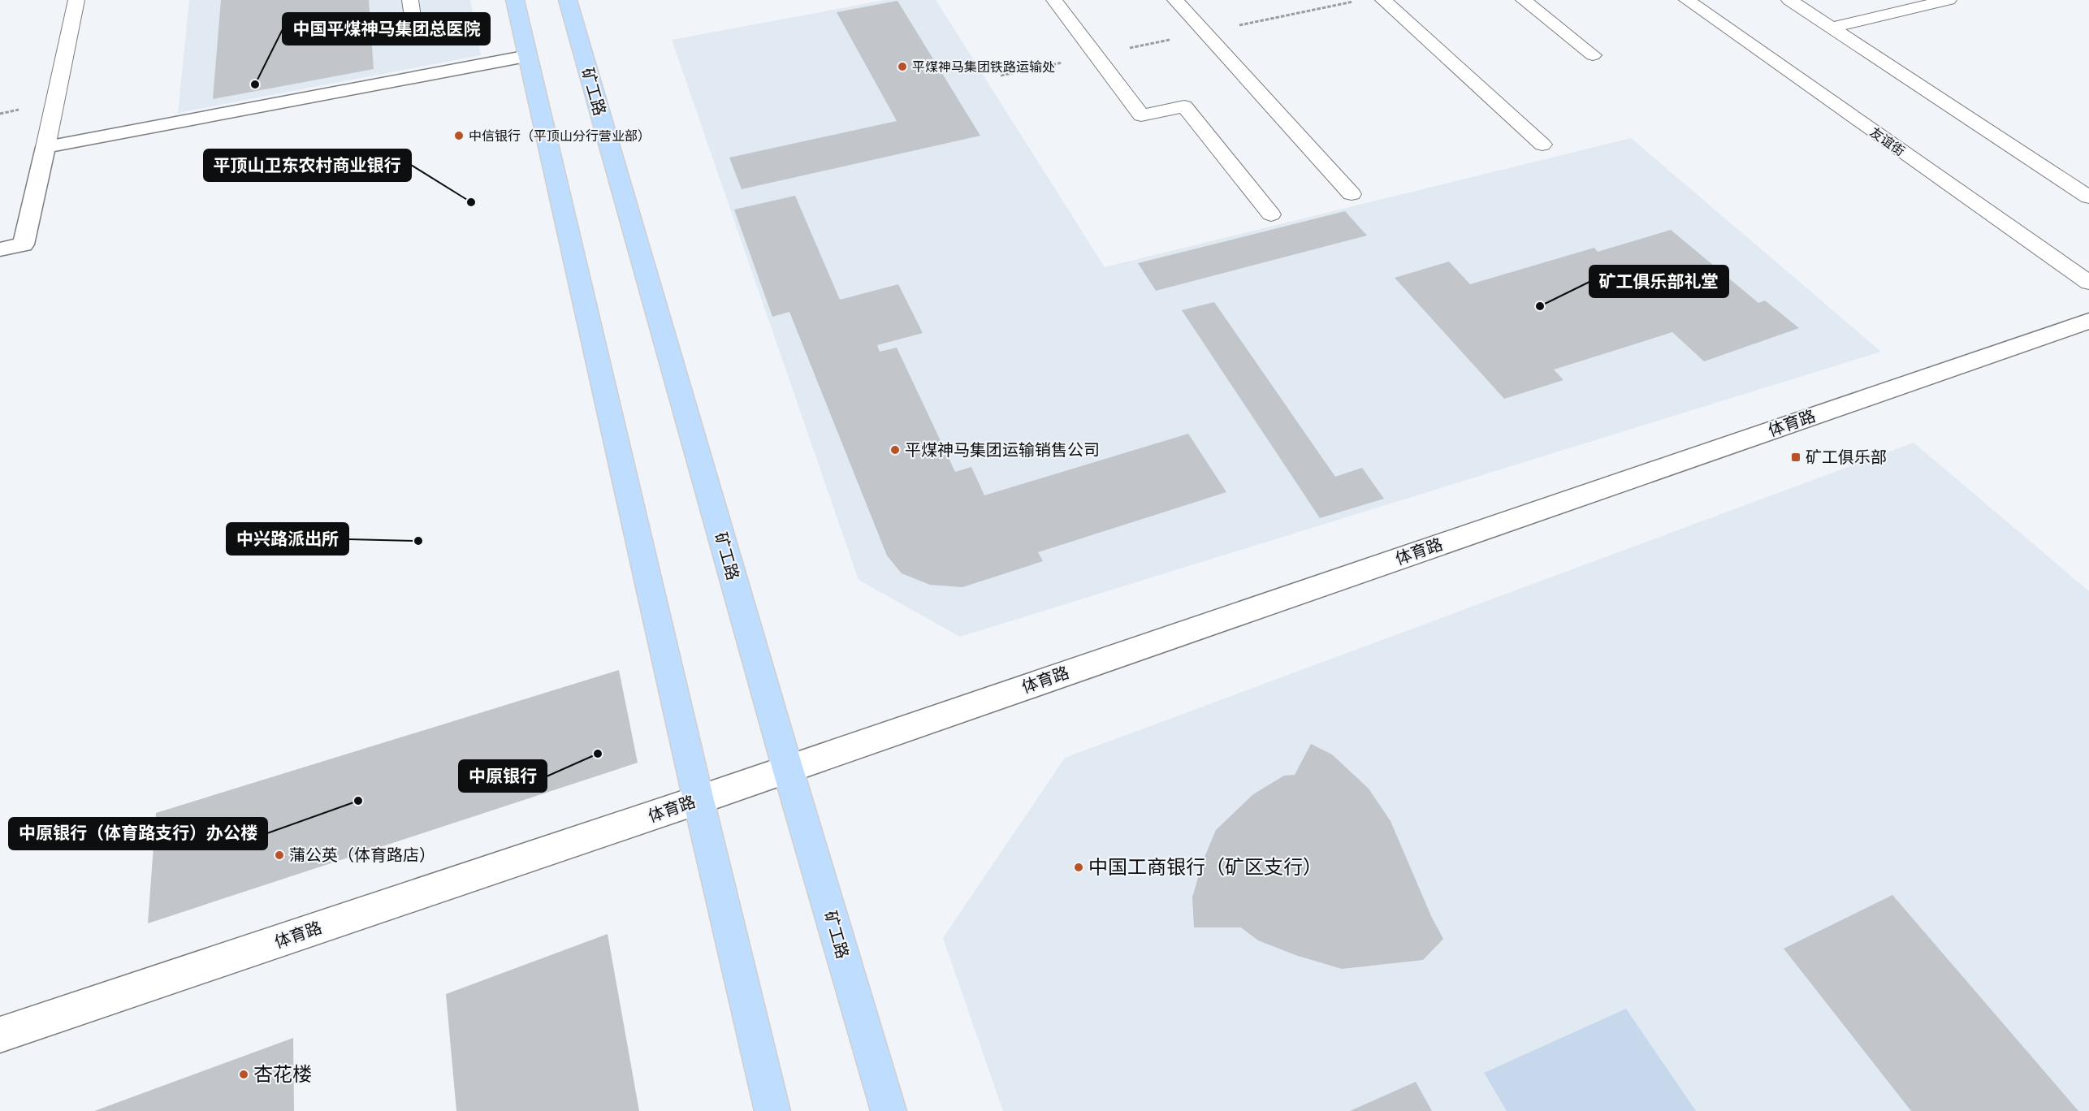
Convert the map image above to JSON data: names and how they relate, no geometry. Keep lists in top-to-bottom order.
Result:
{
  "streets": {
    "main road": ["矿工路"],
    "street": ["体育路"],
    "lane": ["友谊街"]
  },
  "crossings": [
    ["矿工路", "体育路"]
  ],
  "places": {
    "other": [
      "平煤神马集团铁路运输处",
      "中国平煤神马集团总医院",
      "中信银行（平顶山分行营业部）",
      "平顶山卫东农村商业银行",
      "矿工俱乐部礼堂",
      "平煤神马集团运输销售公司",
      "中兴路派出所",
      "中原银行",
      "中原银行（体育路支行）办公楼",
      "蒲公英（体育路店）",
      "中国工商银行（矿区支行）",
      "杏花楼"
    ],
    "transit": ["矿工俱乐部"]
  }
}
